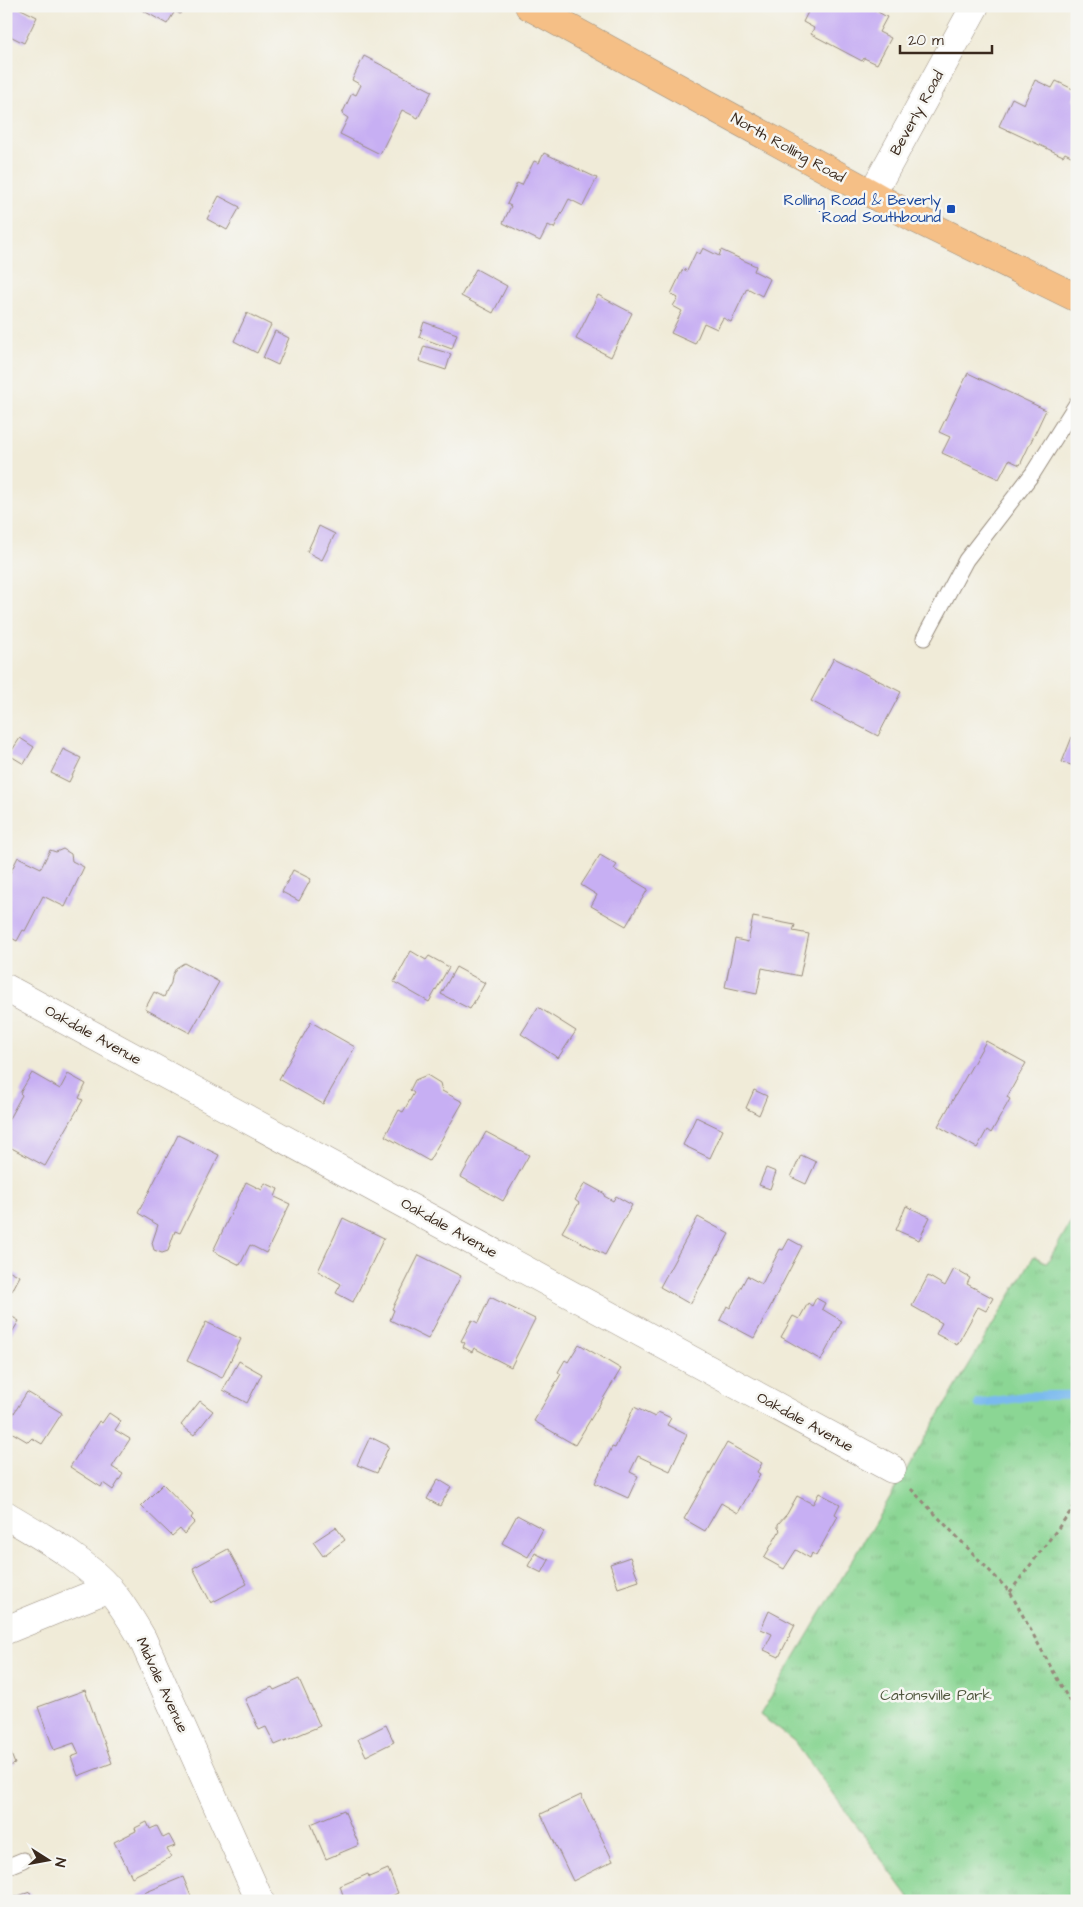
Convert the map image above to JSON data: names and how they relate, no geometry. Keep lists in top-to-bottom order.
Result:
{
  "streets": {
    "main road": ["North Rolling Road"],
    "street": ["Beverly Road", "Oakdale Avenue", "Midvale Avenue"]
  },
  "crossings": [
    ["Beverly Road", "North Rolling Road"]
  ],
  "parks": ["Catonsville Park"],
  "places": {
    "transit": ["Rolling Road & Beverly Road Southbound"]
  },
  "scale_bar": "20 m",
  "north": "right"
}
